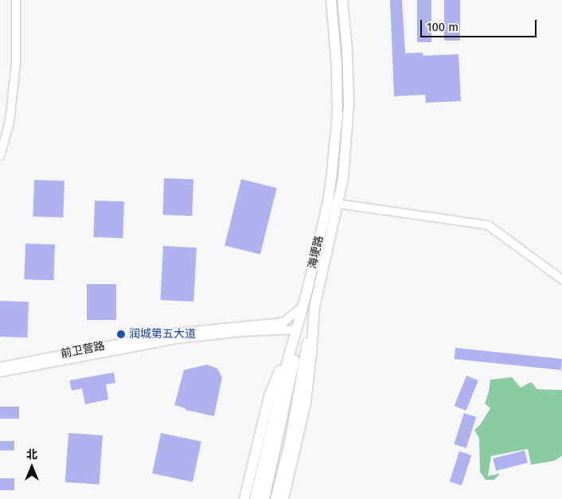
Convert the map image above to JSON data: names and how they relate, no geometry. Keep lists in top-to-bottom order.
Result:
{
  "streets": {
    "main road": ["海埂路"],
    "street": ["前卫营路"]
  },
  "crossings": [
    ["海埂路", "前卫营路"]
  ],
  "places": ["润城第五大道"],
  "scale_bar": "100 m",
  "north": "top"
}
